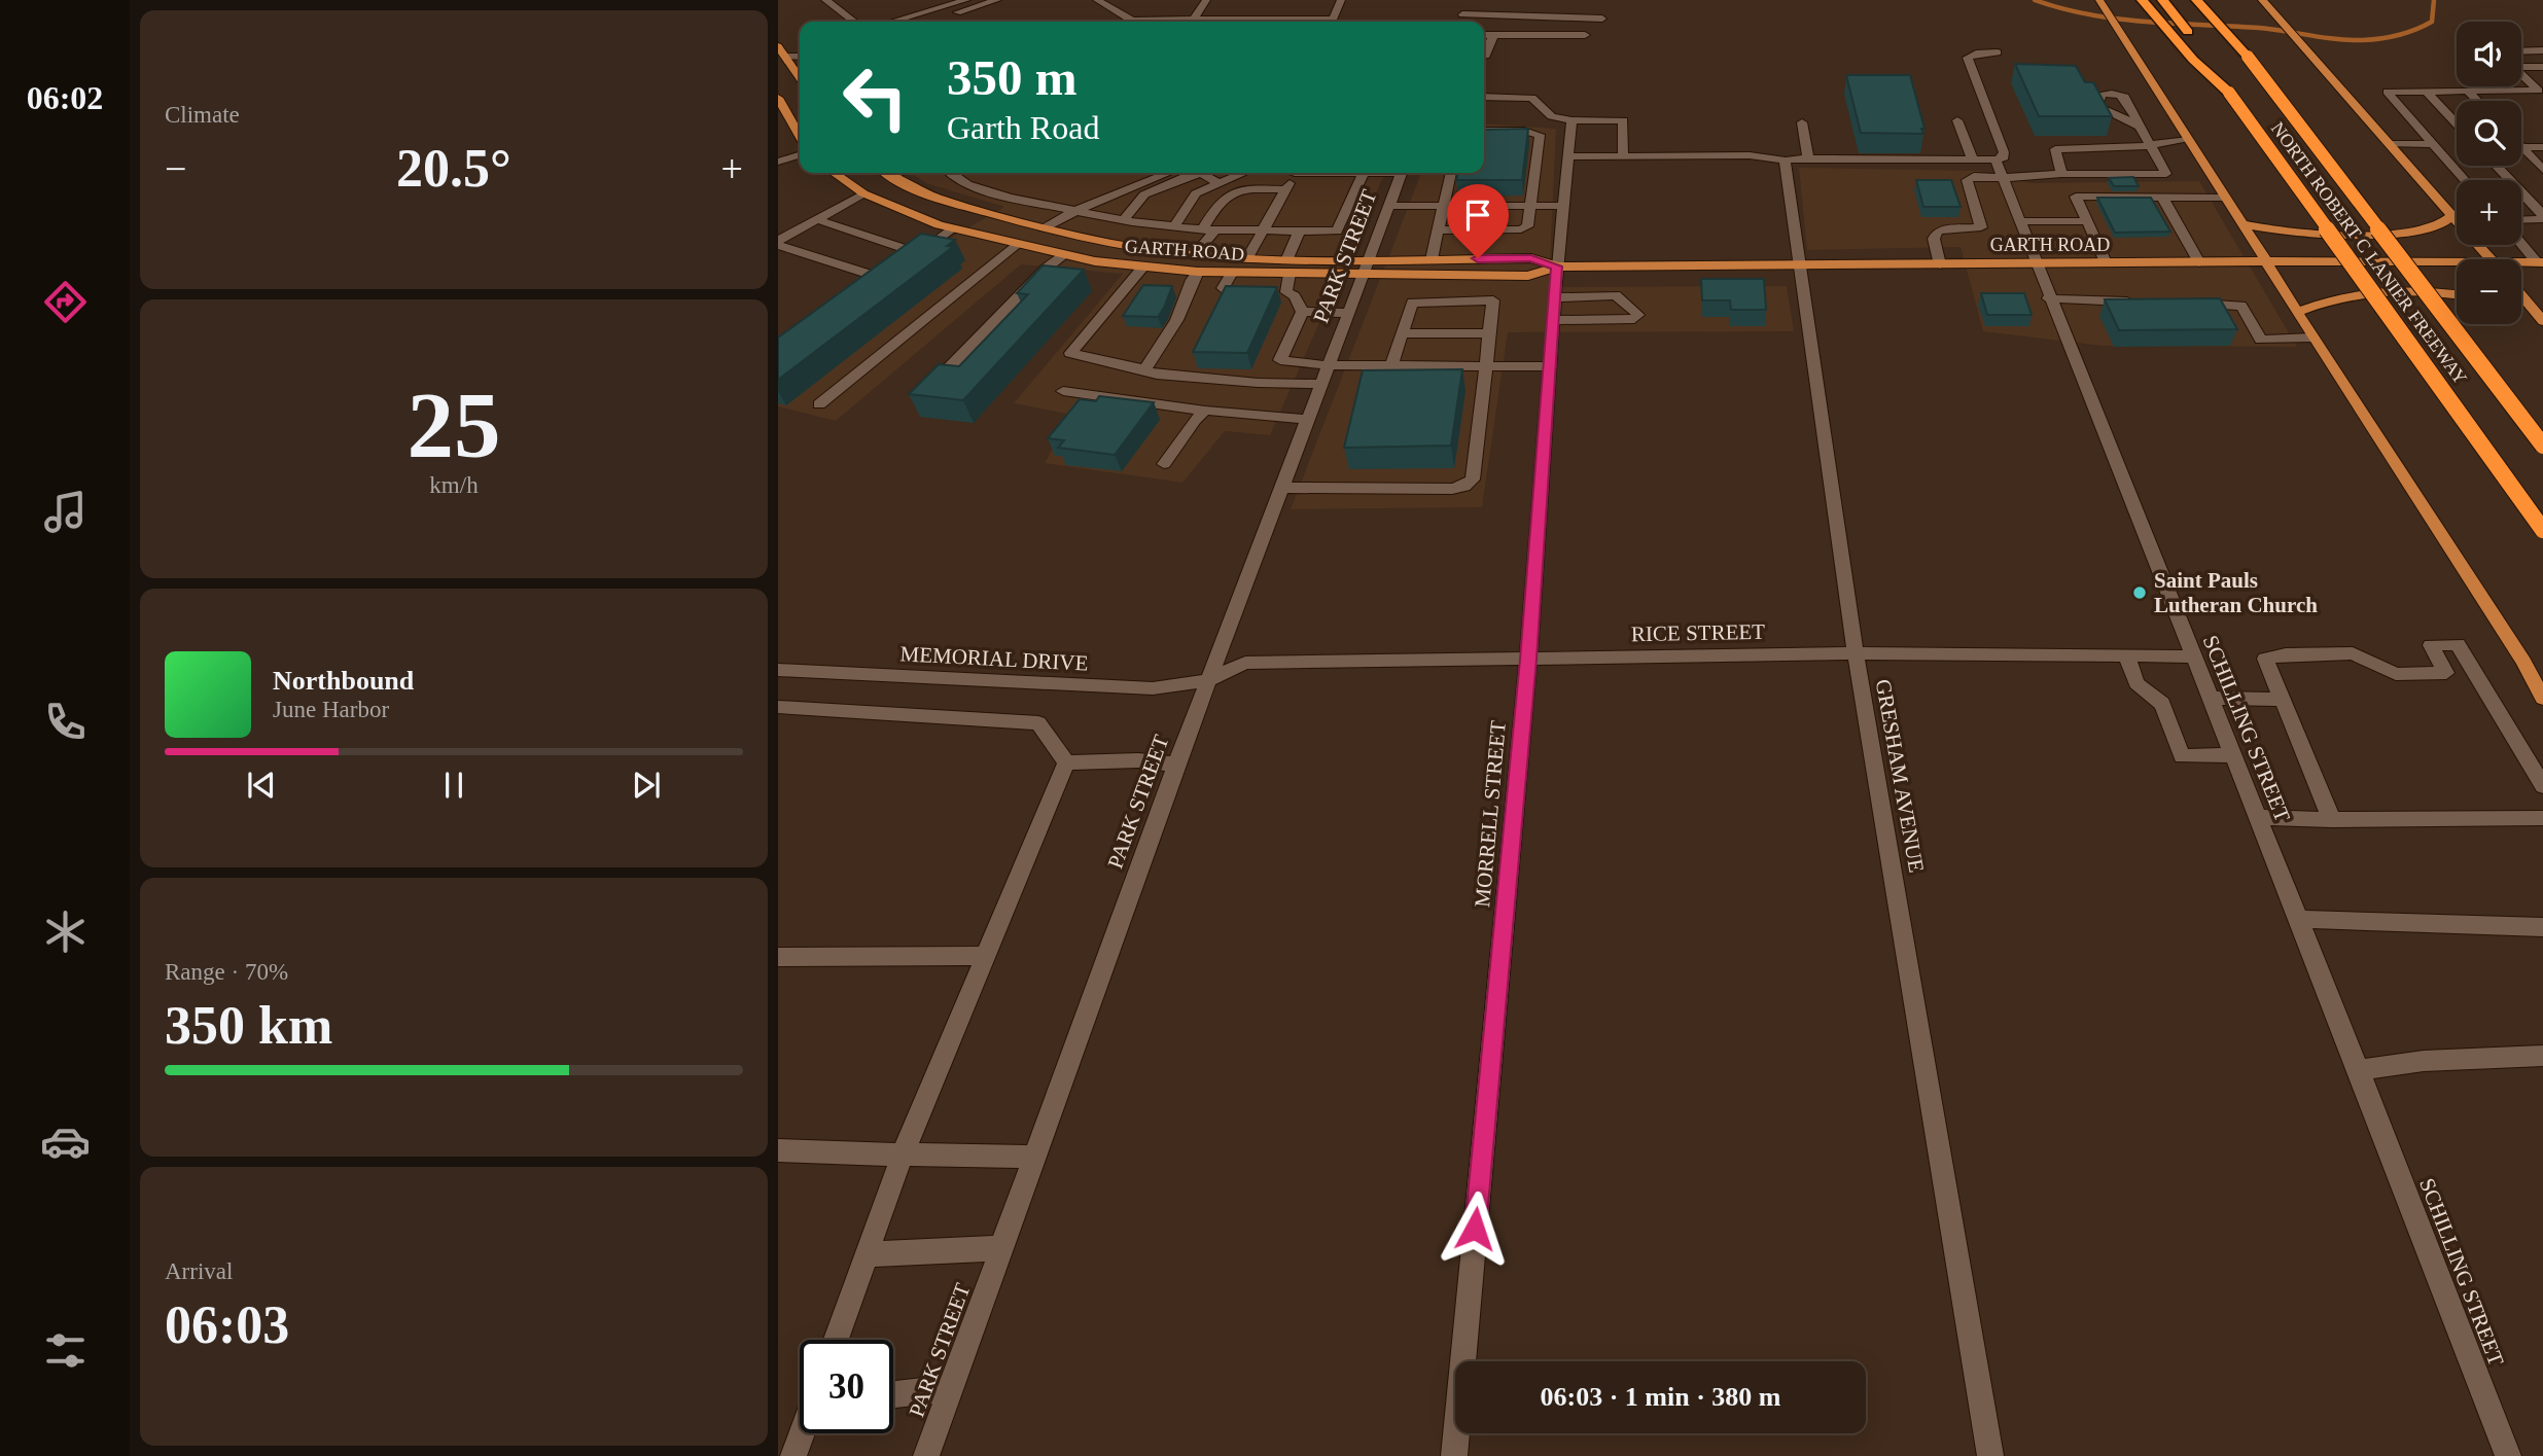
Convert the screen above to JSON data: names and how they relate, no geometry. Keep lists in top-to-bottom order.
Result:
{
  "streets": {
    "highway": ["NORTH ROBERT C LANIER FREEWAY"],
    "main road": ["GARTH ROAD"],
    "street": [
      "PARK STREET",
      "RICE STREET",
      "MEMORIAL DRIVE",
      "SCHILLING STREET",
      "GRESHAM AVENUE",
      "MORRELL STREET"
    ]
  },
  "crossings": [
    ["GARTH ROAD", "PARK STREET"],
    ["GARTH ROAD", "SCHILLING STREET"],
    ["GARTH ROAD", "GRESHAM AVENUE"],
    ["GARTH ROAD", "MORRELL STREET"],
    ["PARK STREET", "RICE STREET"],
    ["PARK STREET", "MEMORIAL DRIVE"],
    ["RICE STREET", "MEMORIAL DRIVE"],
    ["RICE STREET", "SCHILLING STREET"],
    ["RICE STREET", "GRESHAM AVENUE"],
    ["RICE STREET", "MORRELL STREET"]
  ],
  "places": ["Saint Pauls Lutheran Church"],
  "page": {
    "tabs": "06:02",
    "tile": [
      "Climate",
      ["25", "km/h"],
      ["Range · 70%", "350 km"],
      ["Arrival", "06:03"]
    ],
    "map_buttons": ["+", "−"],
    "turn": ["350 m", "Garth Road"],
    "heat": ["−", "20.5°", "+"],
    "song": ["Northbound", "June Harbor"],
    "limit": "30",
    "trip": "06:03 · 1 min · 380 m"
  }
}
